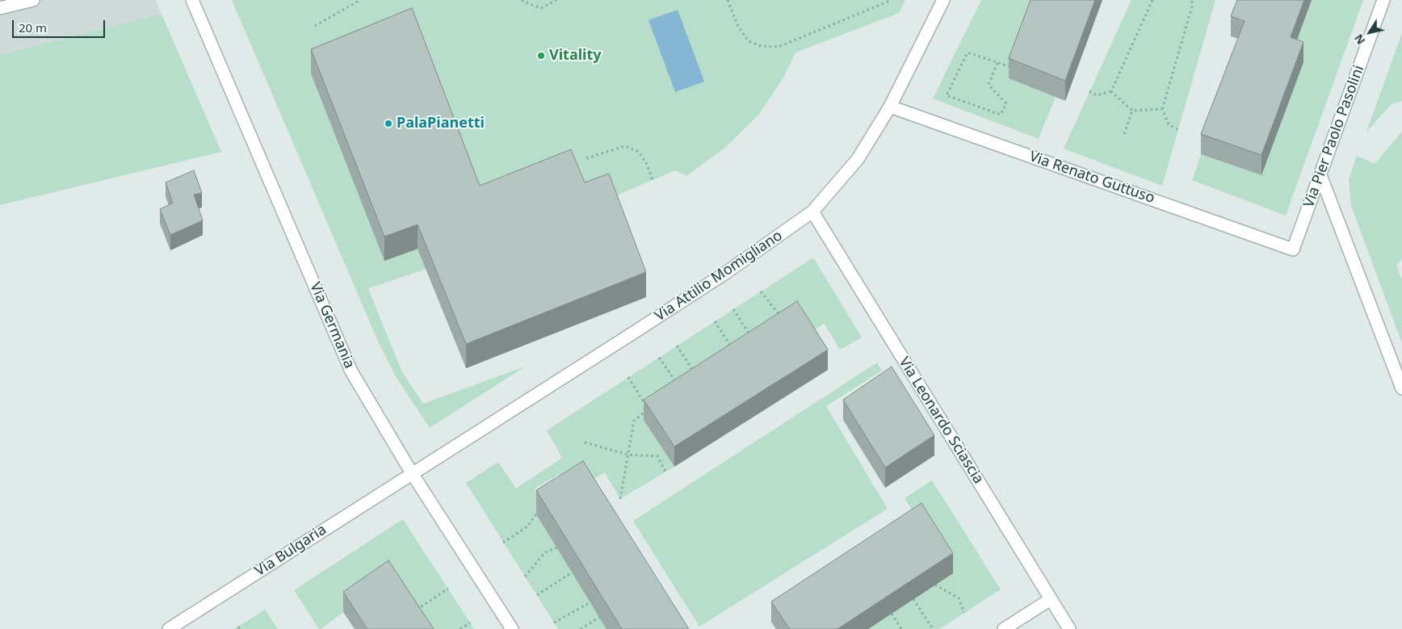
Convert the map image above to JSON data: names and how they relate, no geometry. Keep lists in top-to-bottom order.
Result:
{
  "streets": {
    "street": [
      "Via Pier Paolo Pasolini",
      "Via Renato Guttuso",
      "Via Attilio Momigliano",
      "Via Germania",
      "Via Leonardo Sciascia",
      "Via Bulgaria"
    ]
  },
  "crossings": [
    ["Via Pier Paolo Pasolini", "Via Renato Guttuso"],
    ["Via Renato Guttuso", "Via Attilio Momigliano"],
    ["Via Attilio Momigliano", "Via Germania"],
    ["Via Attilio Momigliano", "Via Leonardo Sciascia"],
    ["Via Attilio Momigliano", "Via Bulgaria"],
    ["Via Germania", "Via Bulgaria"]
  ],
  "places": ["Vitality", "PalaPianetti"],
  "scale_bar": "20 m",
  "north": "bottom left"
}
